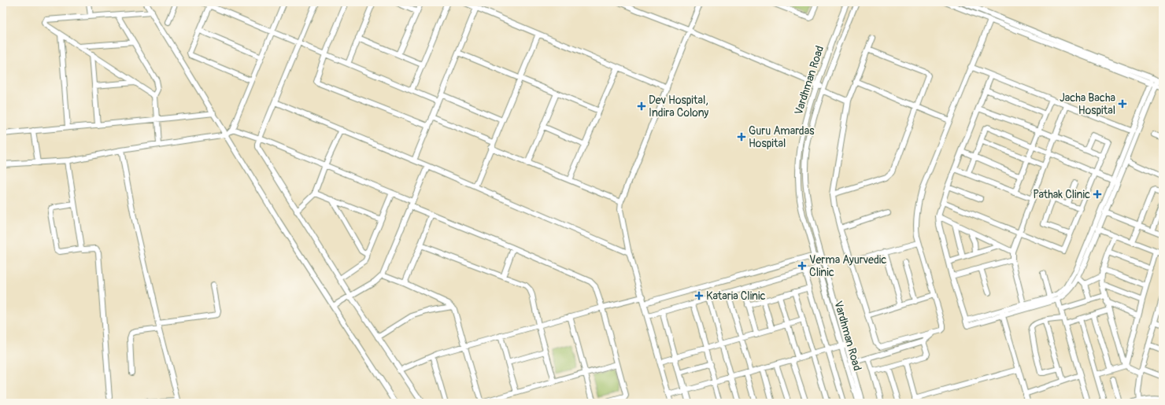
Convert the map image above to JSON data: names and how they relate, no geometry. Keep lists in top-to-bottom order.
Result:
{
  "streets": {
    "street": ["Vardhman Road"]
  },
  "places": {
    "health": [
      "Jacha Bacha Hospital",
      "Dev Hospital, Indira Colony",
      "Guru Amardas Hospital",
      "Pathak Clinic",
      "Verma Ayurvedic Clinic",
      "Kataria Clinic"
    ]
  }
}
